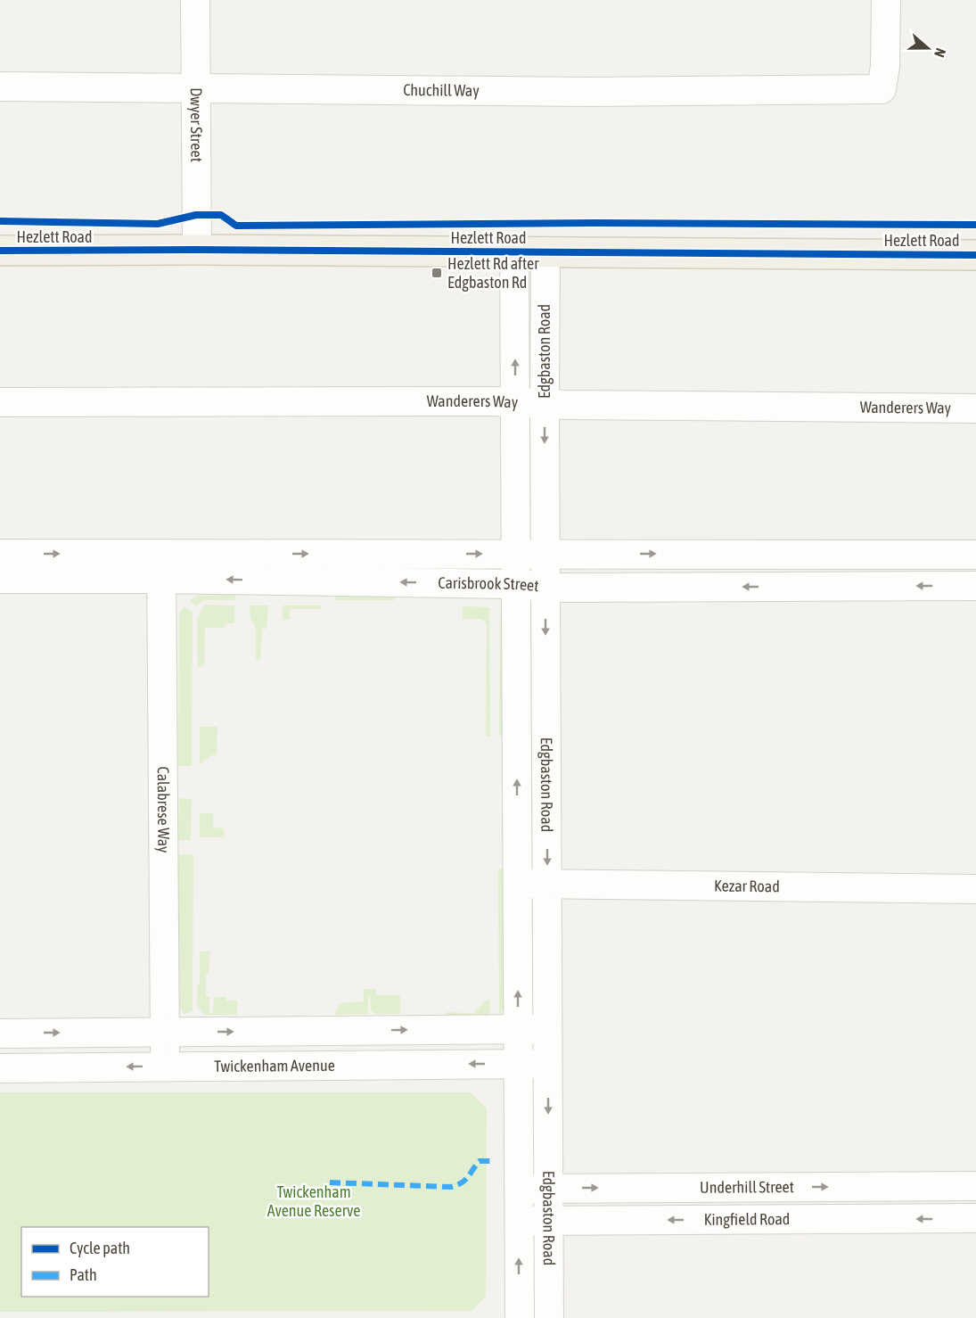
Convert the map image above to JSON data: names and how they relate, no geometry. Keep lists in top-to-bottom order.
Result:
{
  "streets": {
    "main road": ["Hezlett Road"],
    "street": [
      "Chuchill Way",
      "Dwyer Street",
      "Edgbaston Road",
      "Wanderers Way",
      "Carisbrook Street",
      "Calabrese Way",
      "Kezar Road",
      "Twickenham Avenue",
      "Underhill Street",
      "Kingfield Road"
    ]
  },
  "crossings": [
    ["Chuchill Way", "Dwyer Street"],
    ["Dwyer Street", "Hezlett Road"],
    ["Hezlett Road", "Edgbaston Road"],
    ["Edgbaston Road", "Wanderers Way"],
    ["Edgbaston Road", "Carisbrook Street"],
    ["Edgbaston Road", "Kezar Road"],
    ["Edgbaston Road", "Twickenham Avenue"],
    ["Edgbaston Road", "Underhill Street"],
    ["Edgbaston Road", "Kingfield Road"],
    ["Carisbrook Street", "Calabrese Way"],
    ["Calabrese Way", "Twickenham Avenue"]
  ],
  "one_way": ["Underhill Street", "Kingfield Road"],
  "parks": ["Twickenham Avenue Reserve"],
  "places": {
    "transit": ["Hezlett Rd after Edgbaston Rd"]
  },
  "legend": ["Cycle path", "Path"],
  "north": "right"
}
